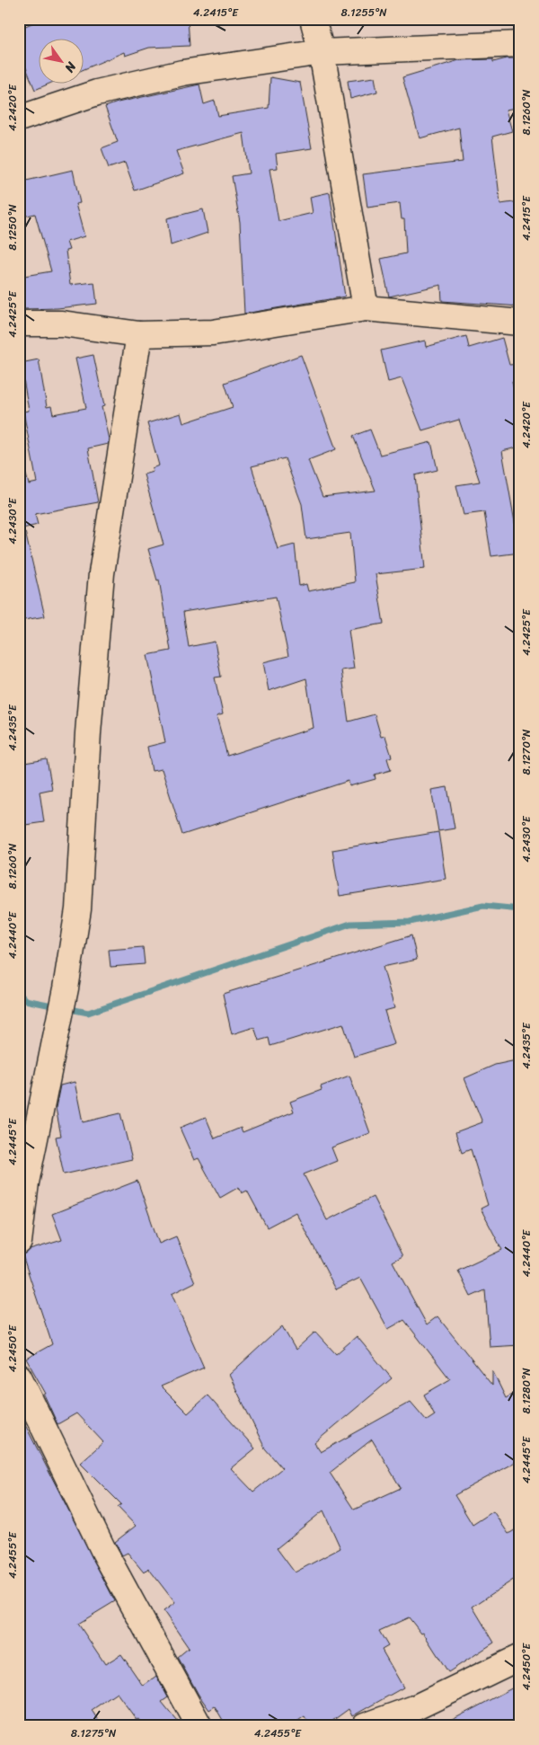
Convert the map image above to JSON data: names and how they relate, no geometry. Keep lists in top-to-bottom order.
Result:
{
  "north": "bottom right",
  "coordinates": [
    "4.2415°E",
    "8.1255°N",
    "4.2420°E",
    "8.1260°N",
    "8.1250°N",
    "4.2425°E",
    "4.2430°E",
    "4.2435°E",
    "8.1270°N",
    "4.2440°E",
    "4.2445°E",
    "4.2450°E",
    "8.1280°N",
    "4.2455°E",
    "8.1275°N"
  ]
}
